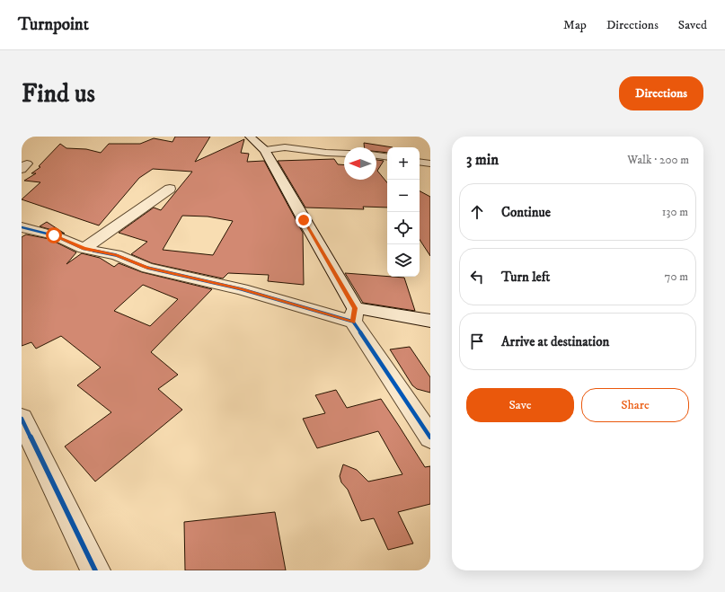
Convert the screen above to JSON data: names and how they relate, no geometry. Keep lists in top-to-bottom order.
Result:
{
  "north": "left",
  "page": {
    "header": "Turnpoint",
    "nav": ["Map", "Directions", "Saved"],
    "buttons": [
      "Directions",
      ["Save", "Share"]
    ],
    "title": "Find us",
    "heading": ["3 min", "Walk · 200 m"],
    "map_buttons": ["+", "−"],
    "list": [
      ["Continue", "130 m"],
      ["Turn left", "70 m"],
      "Arrive at destination"
    ]
  }
}
